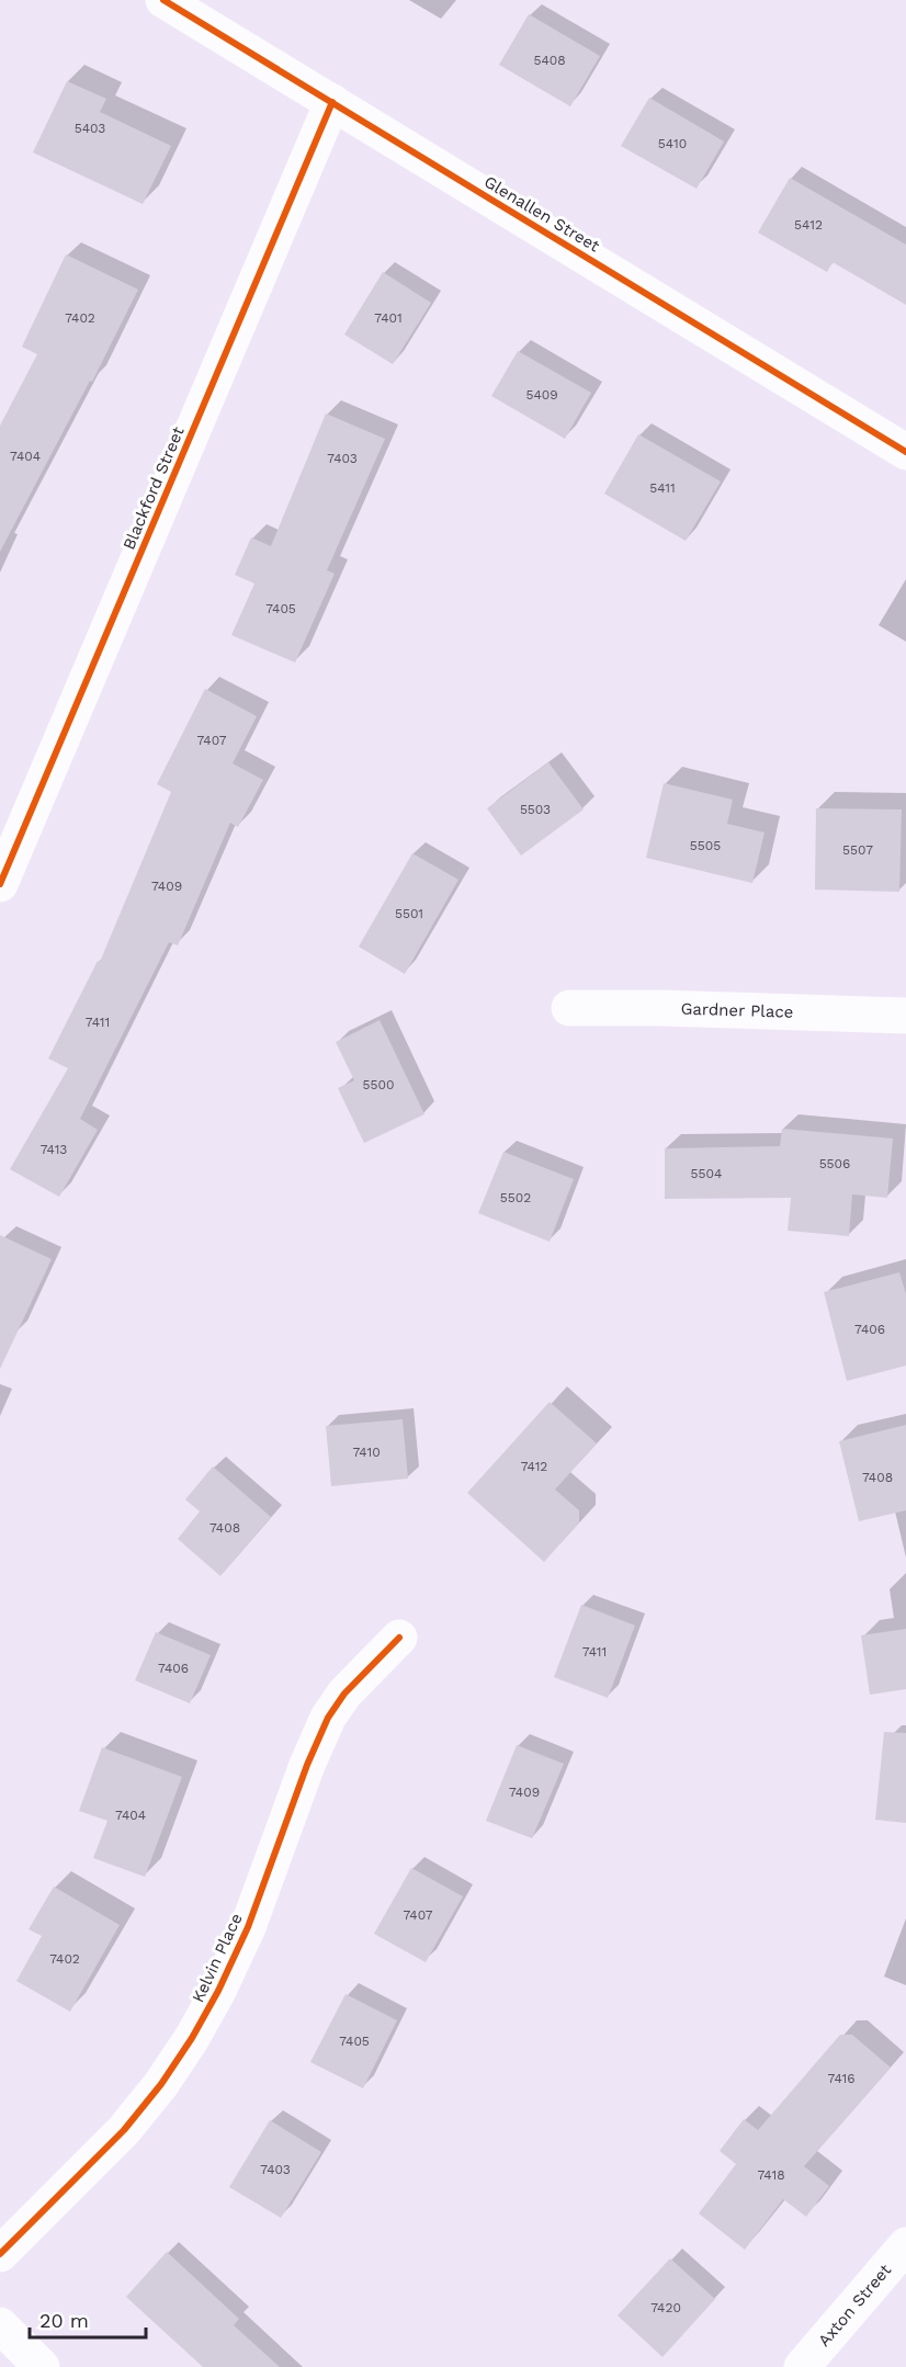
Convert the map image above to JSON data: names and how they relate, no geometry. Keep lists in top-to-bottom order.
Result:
{
  "streets": {
    "street": [
      "Glenallen Street",
      "Blackford Street",
      "Gardner Place",
      "Kelvin Place",
      "Axton Street"
    ]
  },
  "crossings": [
    ["Glenallen Street", "Blackford Street"]
  ],
  "house_numbers": [
    "5408",
    "5403",
    "5410",
    "5412",
    "7402",
    "7401",
    "5409",
    "7404",
    "7403",
    "5411",
    "7405",
    "7407",
    "5503",
    "5505",
    "5507",
    "7409",
    "5501",
    "7411",
    "5500",
    "7413",
    "5506",
    "5504",
    "5502",
    "7406",
    "7410",
    "7412",
    "7408",
    "7408",
    "7411",
    "7406",
    "7409",
    "7404",
    "7407",
    "7402",
    "7405",
    "7416",
    "7403",
    "7418",
    "7420"
  ],
  "scale_bar": "20 m"
}
